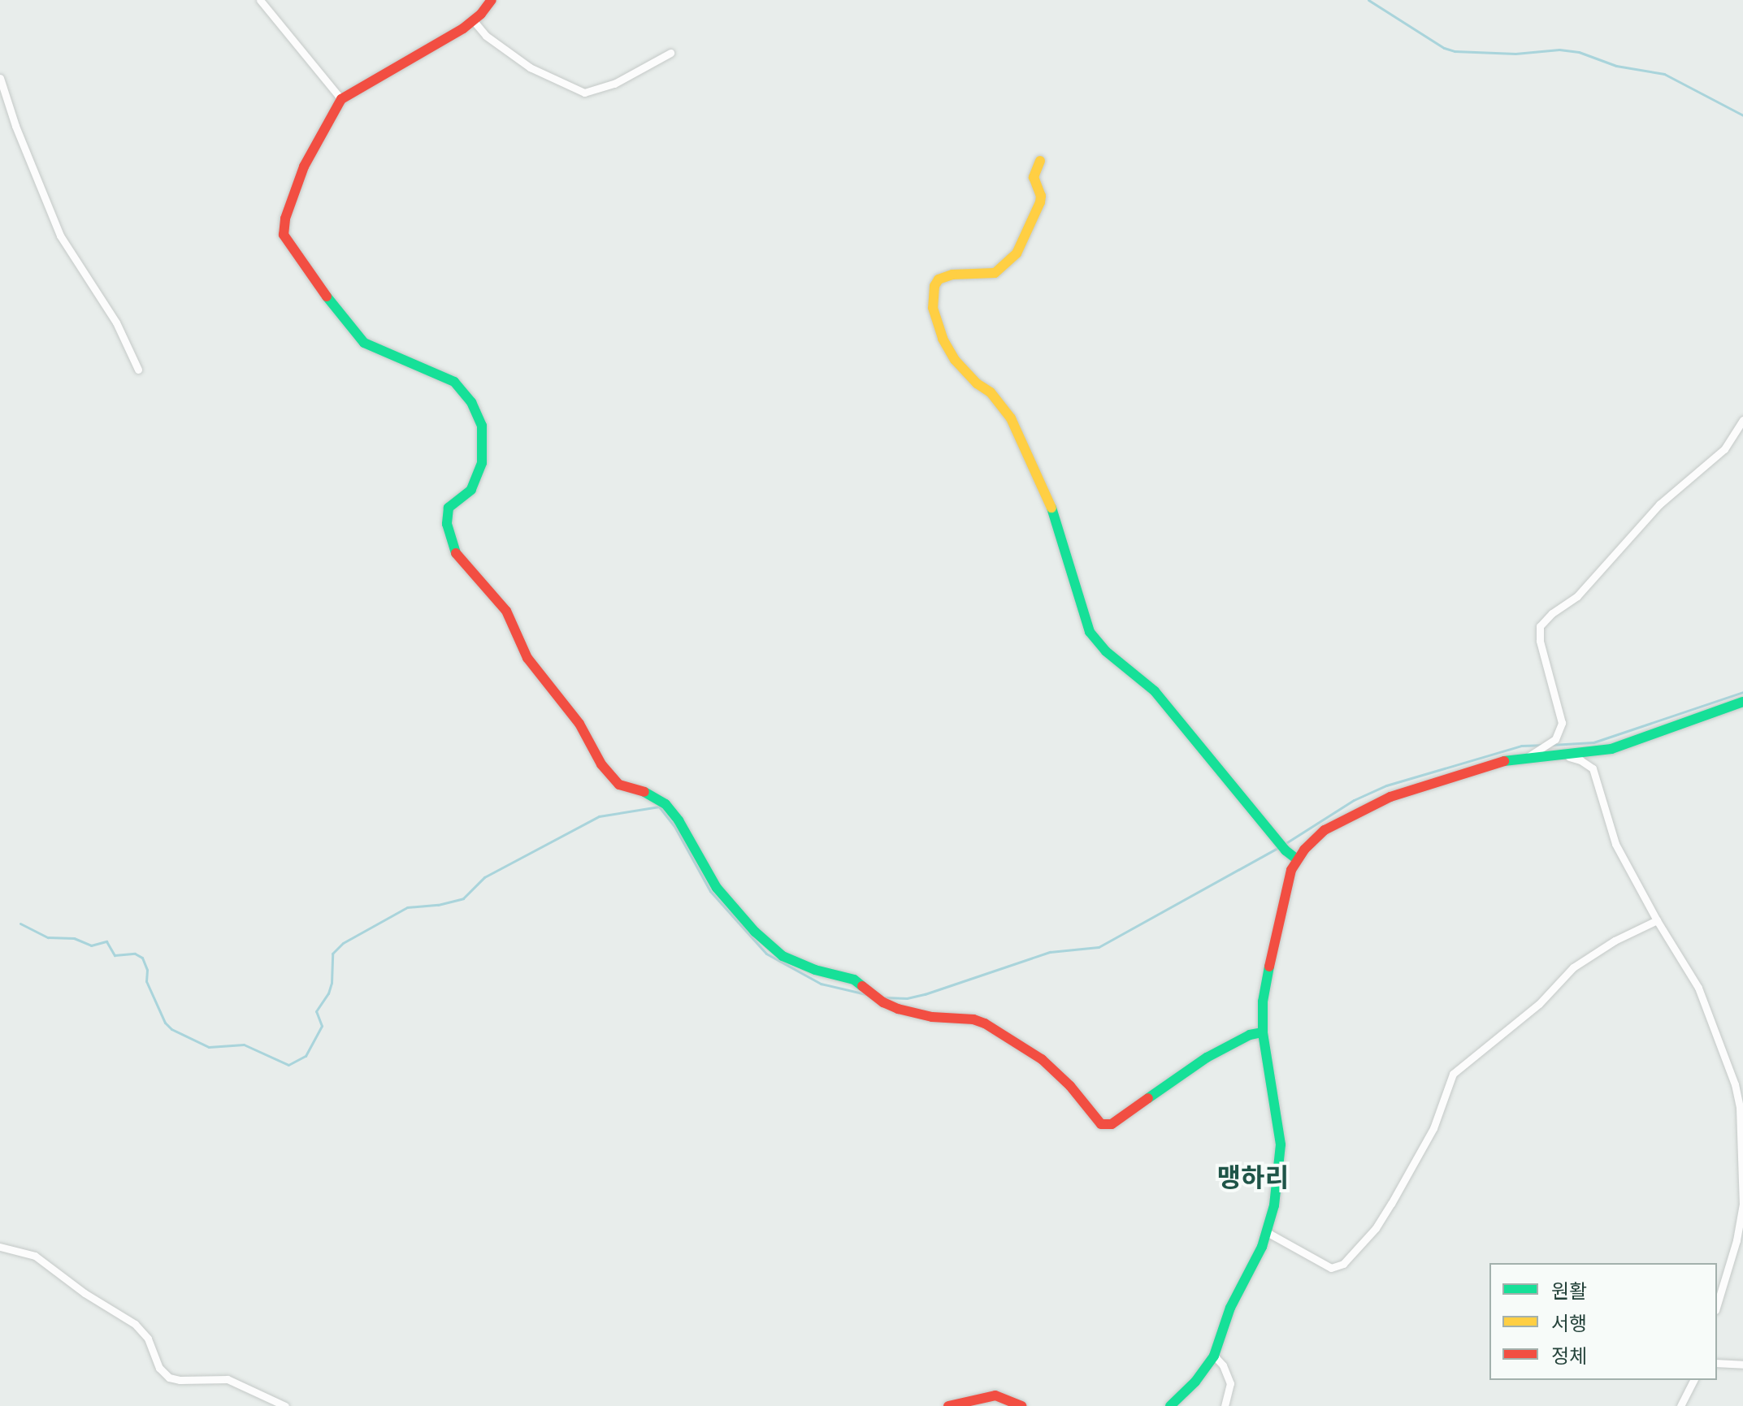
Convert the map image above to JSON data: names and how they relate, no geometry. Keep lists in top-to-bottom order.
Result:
{
  "districts": ["맹하리"],
  "legend": ["원활", "서행", "정체"]
}
